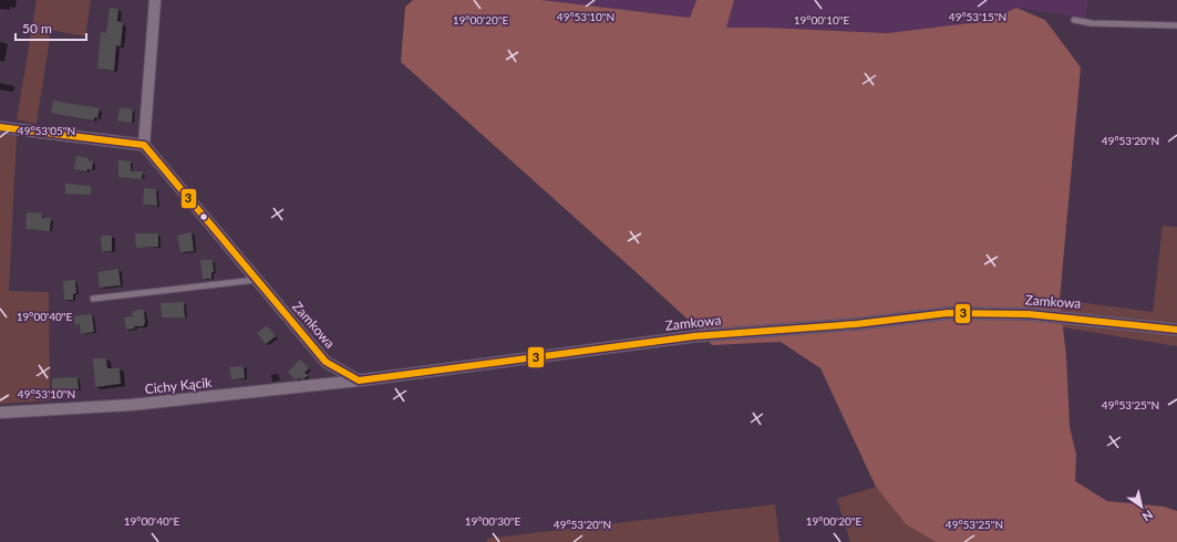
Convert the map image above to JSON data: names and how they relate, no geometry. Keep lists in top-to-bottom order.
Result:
{
  "streets": {
    "street": ["Zamkowa", "Cichy Kącik"]
  },
  "crossings": [
    ["Zamkowa", "Cichy Kącik"]
  ],
  "lines": ["transit line 3"],
  "scale_bar": "50 m",
  "north": "bottom right",
  "coordinates": [
    "49°53'10\"N",
    "49°53'15\"N",
    "19°00'20\"E",
    "19°00'10\"E",
    "49°53'05\"N",
    "49°53'20\"N",
    "19°00'40\"E",
    "49°53'25\"N",
    "19°00'30\"E"
  ]
}
